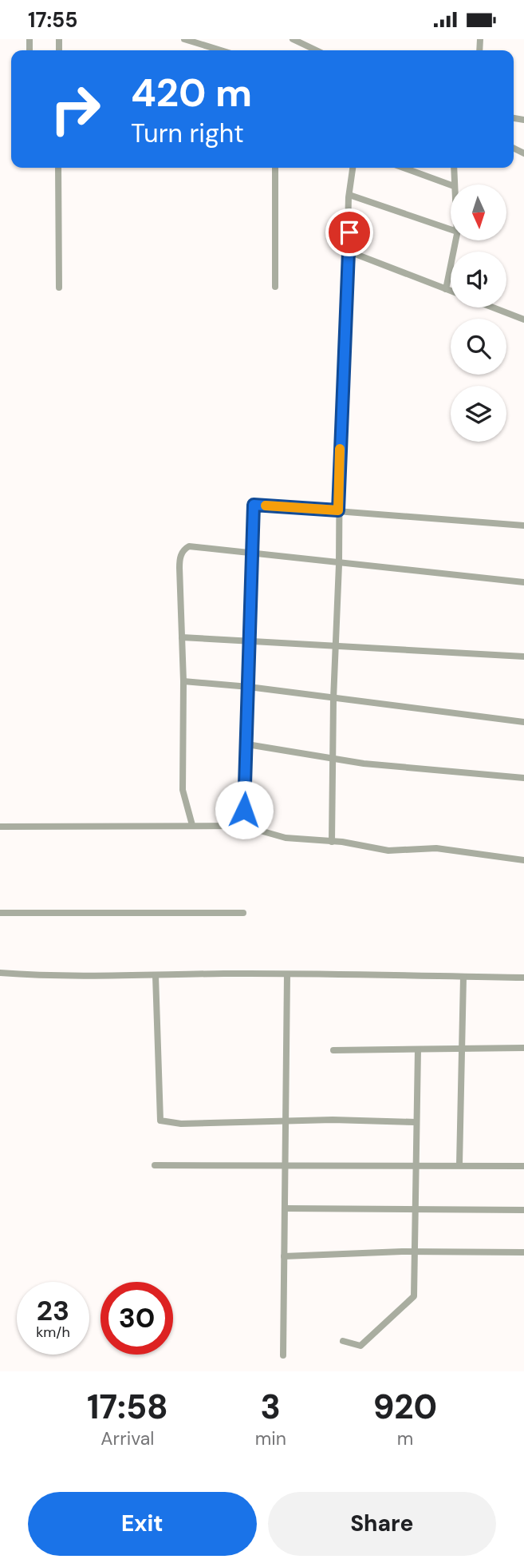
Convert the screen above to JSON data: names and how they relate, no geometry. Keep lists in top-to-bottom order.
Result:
{
  "north": "bottom",
  "page": {
    "status": "17:55",
    "turn": ["420 m", "Turn right"],
    "speed": "23 km/h",
    "limit": "30",
    "eta": [
      "17:58",
      "Arrival",
      "3",
      "min",
      "920",
      "m"
    ],
    "buttons": ["Exit", "Share"]
  }
}
